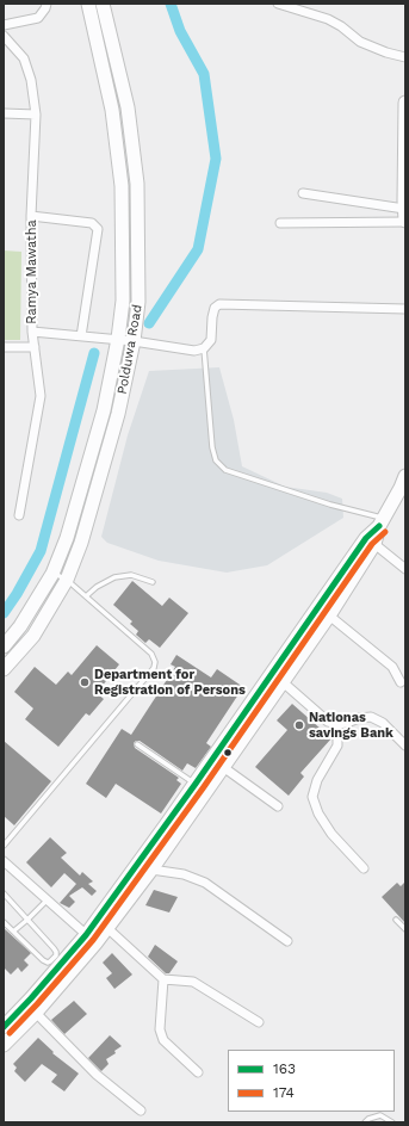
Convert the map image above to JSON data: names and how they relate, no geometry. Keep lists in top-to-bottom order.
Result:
{
  "streets": {
    "main road": ["Polduwa Road"],
    "street": ["Ramya Mawatha"]
  },
  "places": ["Department for Registration of Persons", "Nationas savings Bank"],
  "lines": ["transit line 163", "transit line 174"],
  "legend": ["163", "174"]
}
